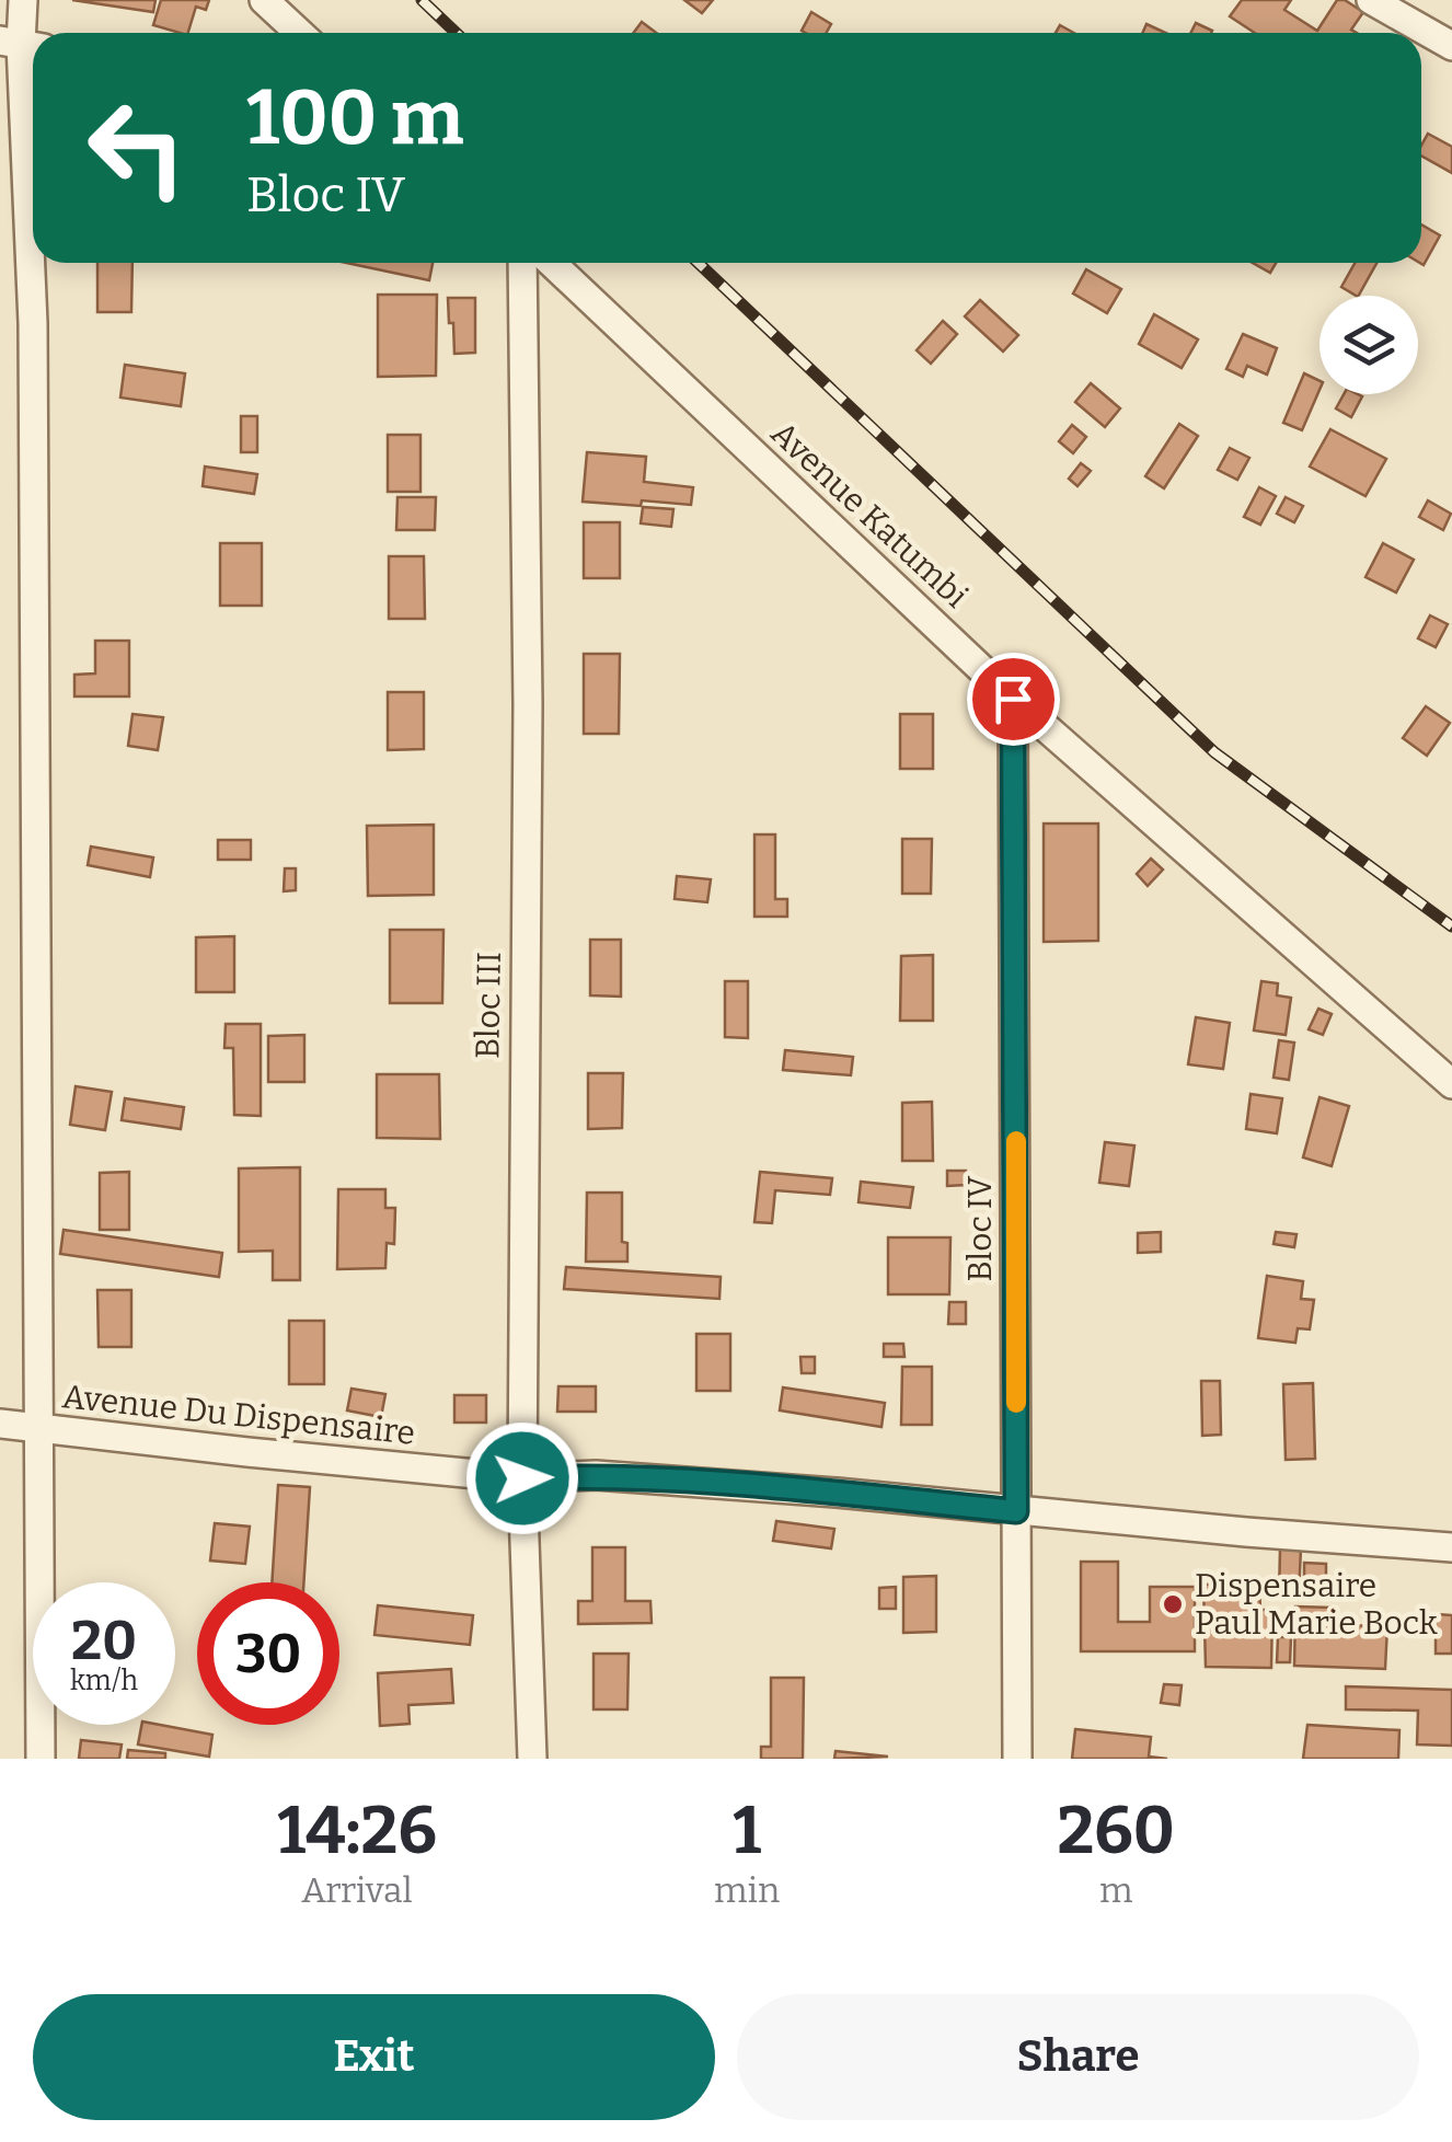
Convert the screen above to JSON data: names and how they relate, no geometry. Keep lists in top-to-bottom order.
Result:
{
  "streets": {
    "street": [
      "Avenue Katumbi",
      "Bloc III",
      "Bloc IV",
      "Avenue Du Dispensaire"
    ]
  },
  "crossings": [
    ["Avenue Katumbi", "Bloc IV"],
    ["Bloc III", "Avenue Du Dispensaire"],
    ["Bloc IV", "Avenue Du Dispensaire"]
  ],
  "places": ["Dispensaire Paul Marie Bock"],
  "page": {
    "turn": ["100 m", "Bloc IV"],
    "speed": "20 km/h",
    "limit": "30",
    "eta": [
      "14:26",
      "Arrival",
      "1",
      "min",
      "260",
      "m"
    ],
    "buttons": ["Exit", "Share"]
  }
}
